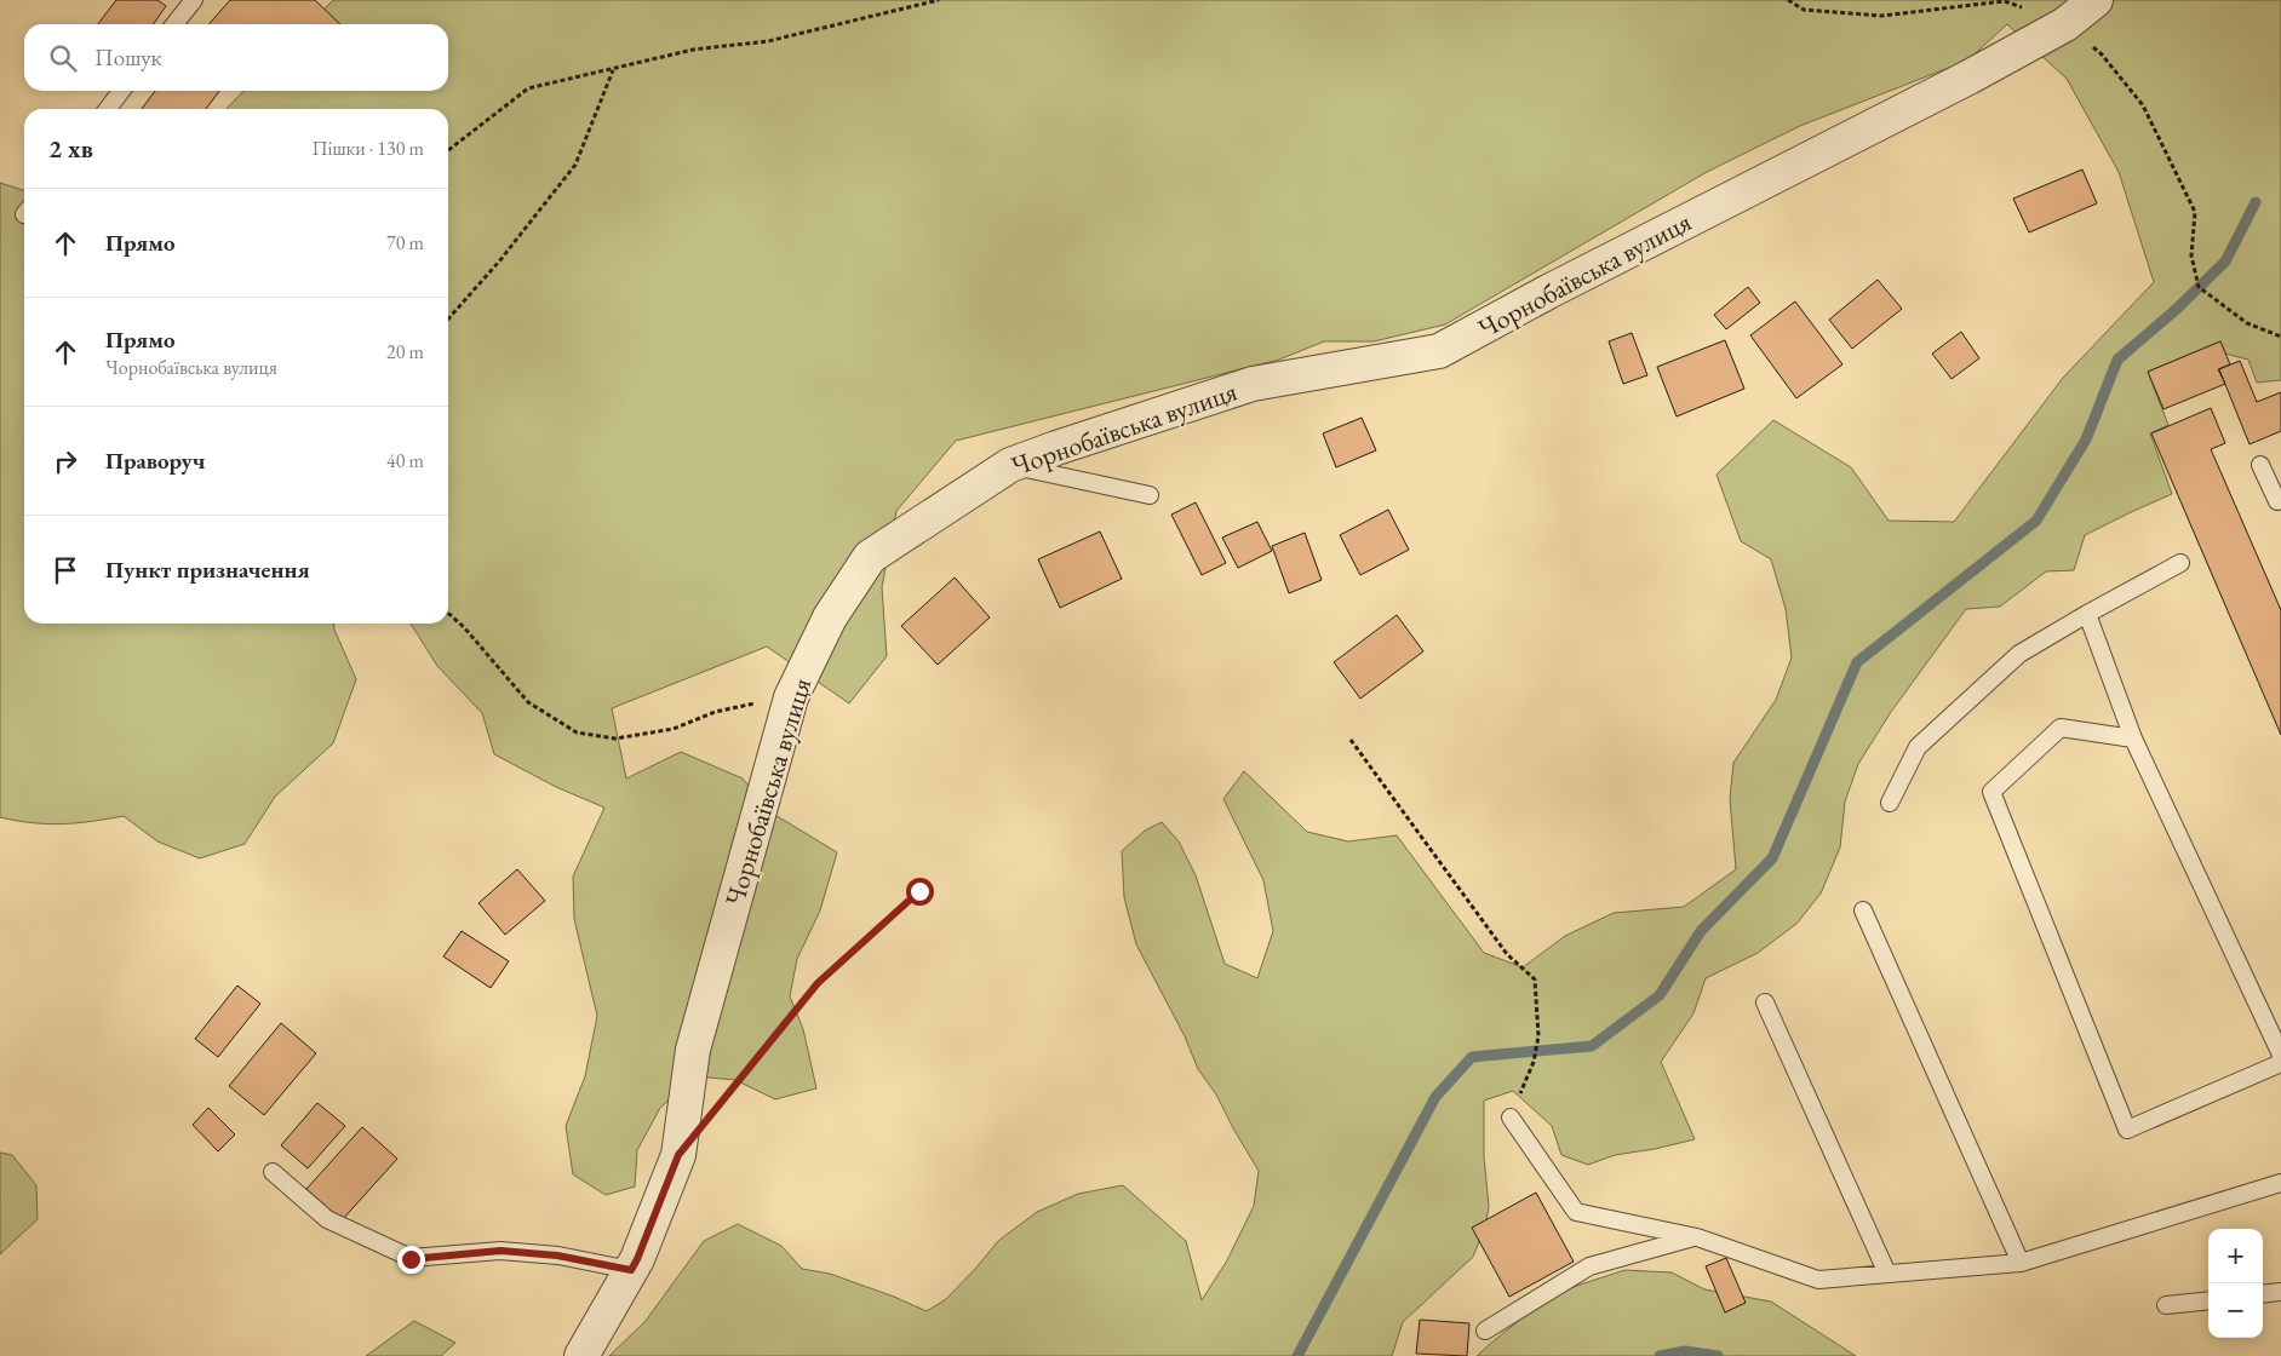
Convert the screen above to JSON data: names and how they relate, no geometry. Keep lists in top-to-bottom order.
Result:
{
  "streets": {
    "street": ["Чорнобаївська вулиця"]
  },
  "page": {
    "search": "Пошук",
    "heading": ["2 хв", "Пішки · 130 m"],
    "list": [
      ["Прямо", "70 m"],
      ["Прямо", "Чорнобаївська вулиця", "20 m"],
      ["Праворуч", "40 m"],
      "Пункт призначення"
    ],
    "map_buttons": ["+", "−"]
  }
}
